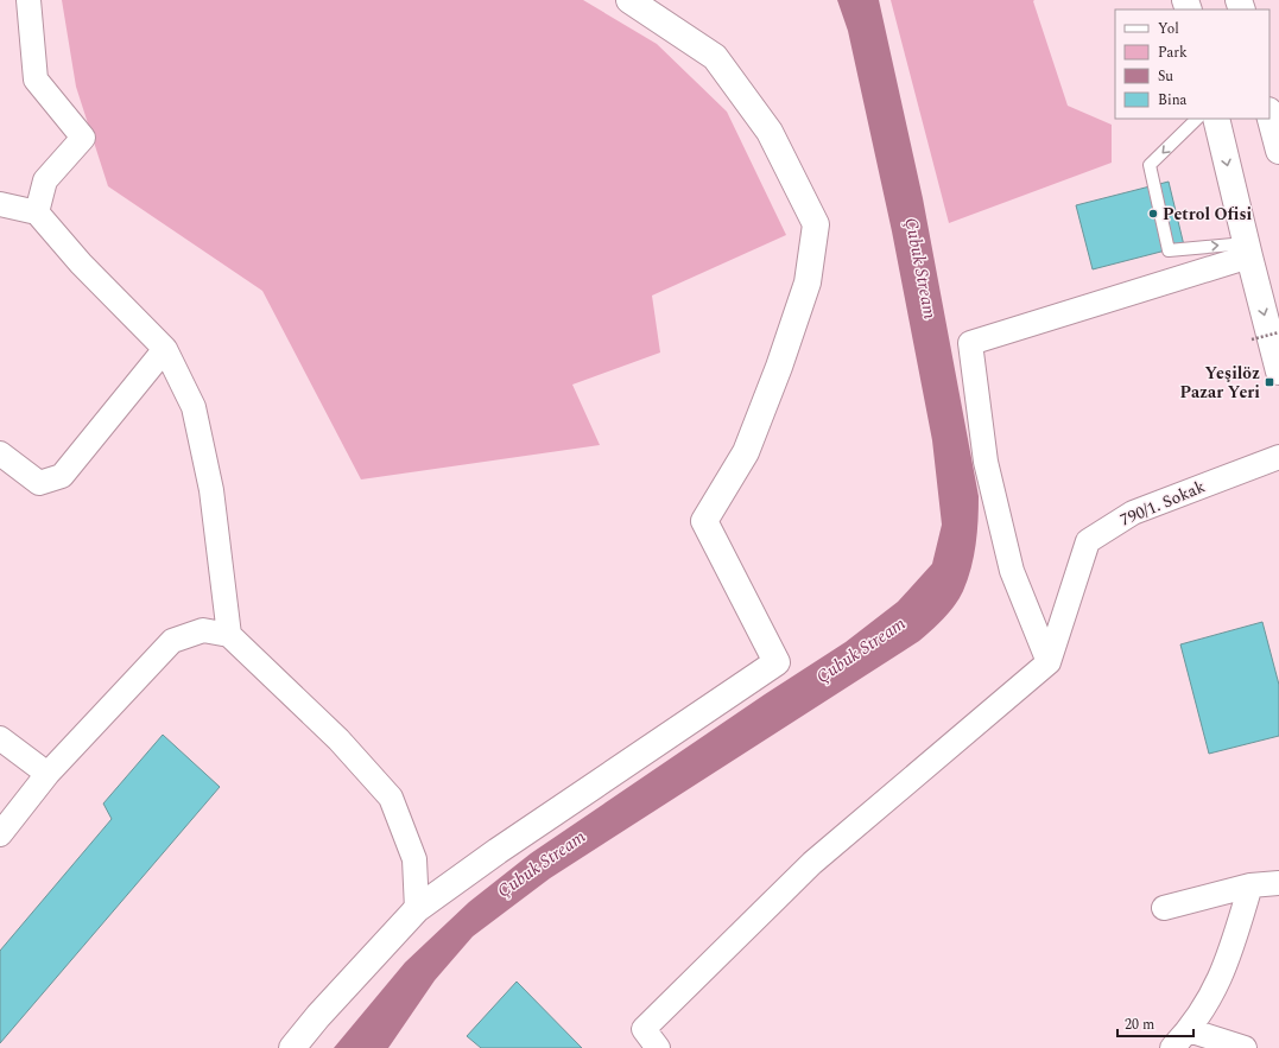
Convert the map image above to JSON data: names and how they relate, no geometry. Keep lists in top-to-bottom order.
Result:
{
  "streets": {
    "street": ["790/1. Sokak"]
  },
  "water": ["Çubuk Stream"],
  "places": {
    "other": ["Petrol Ofisi"],
    "transit": ["Yeşilöz Pazar Yeri"]
  },
  "legend": [
    "Yol",
    "Park",
    "Su",
    "Bina"
  ],
  "scale_bar": "20 m"
}
